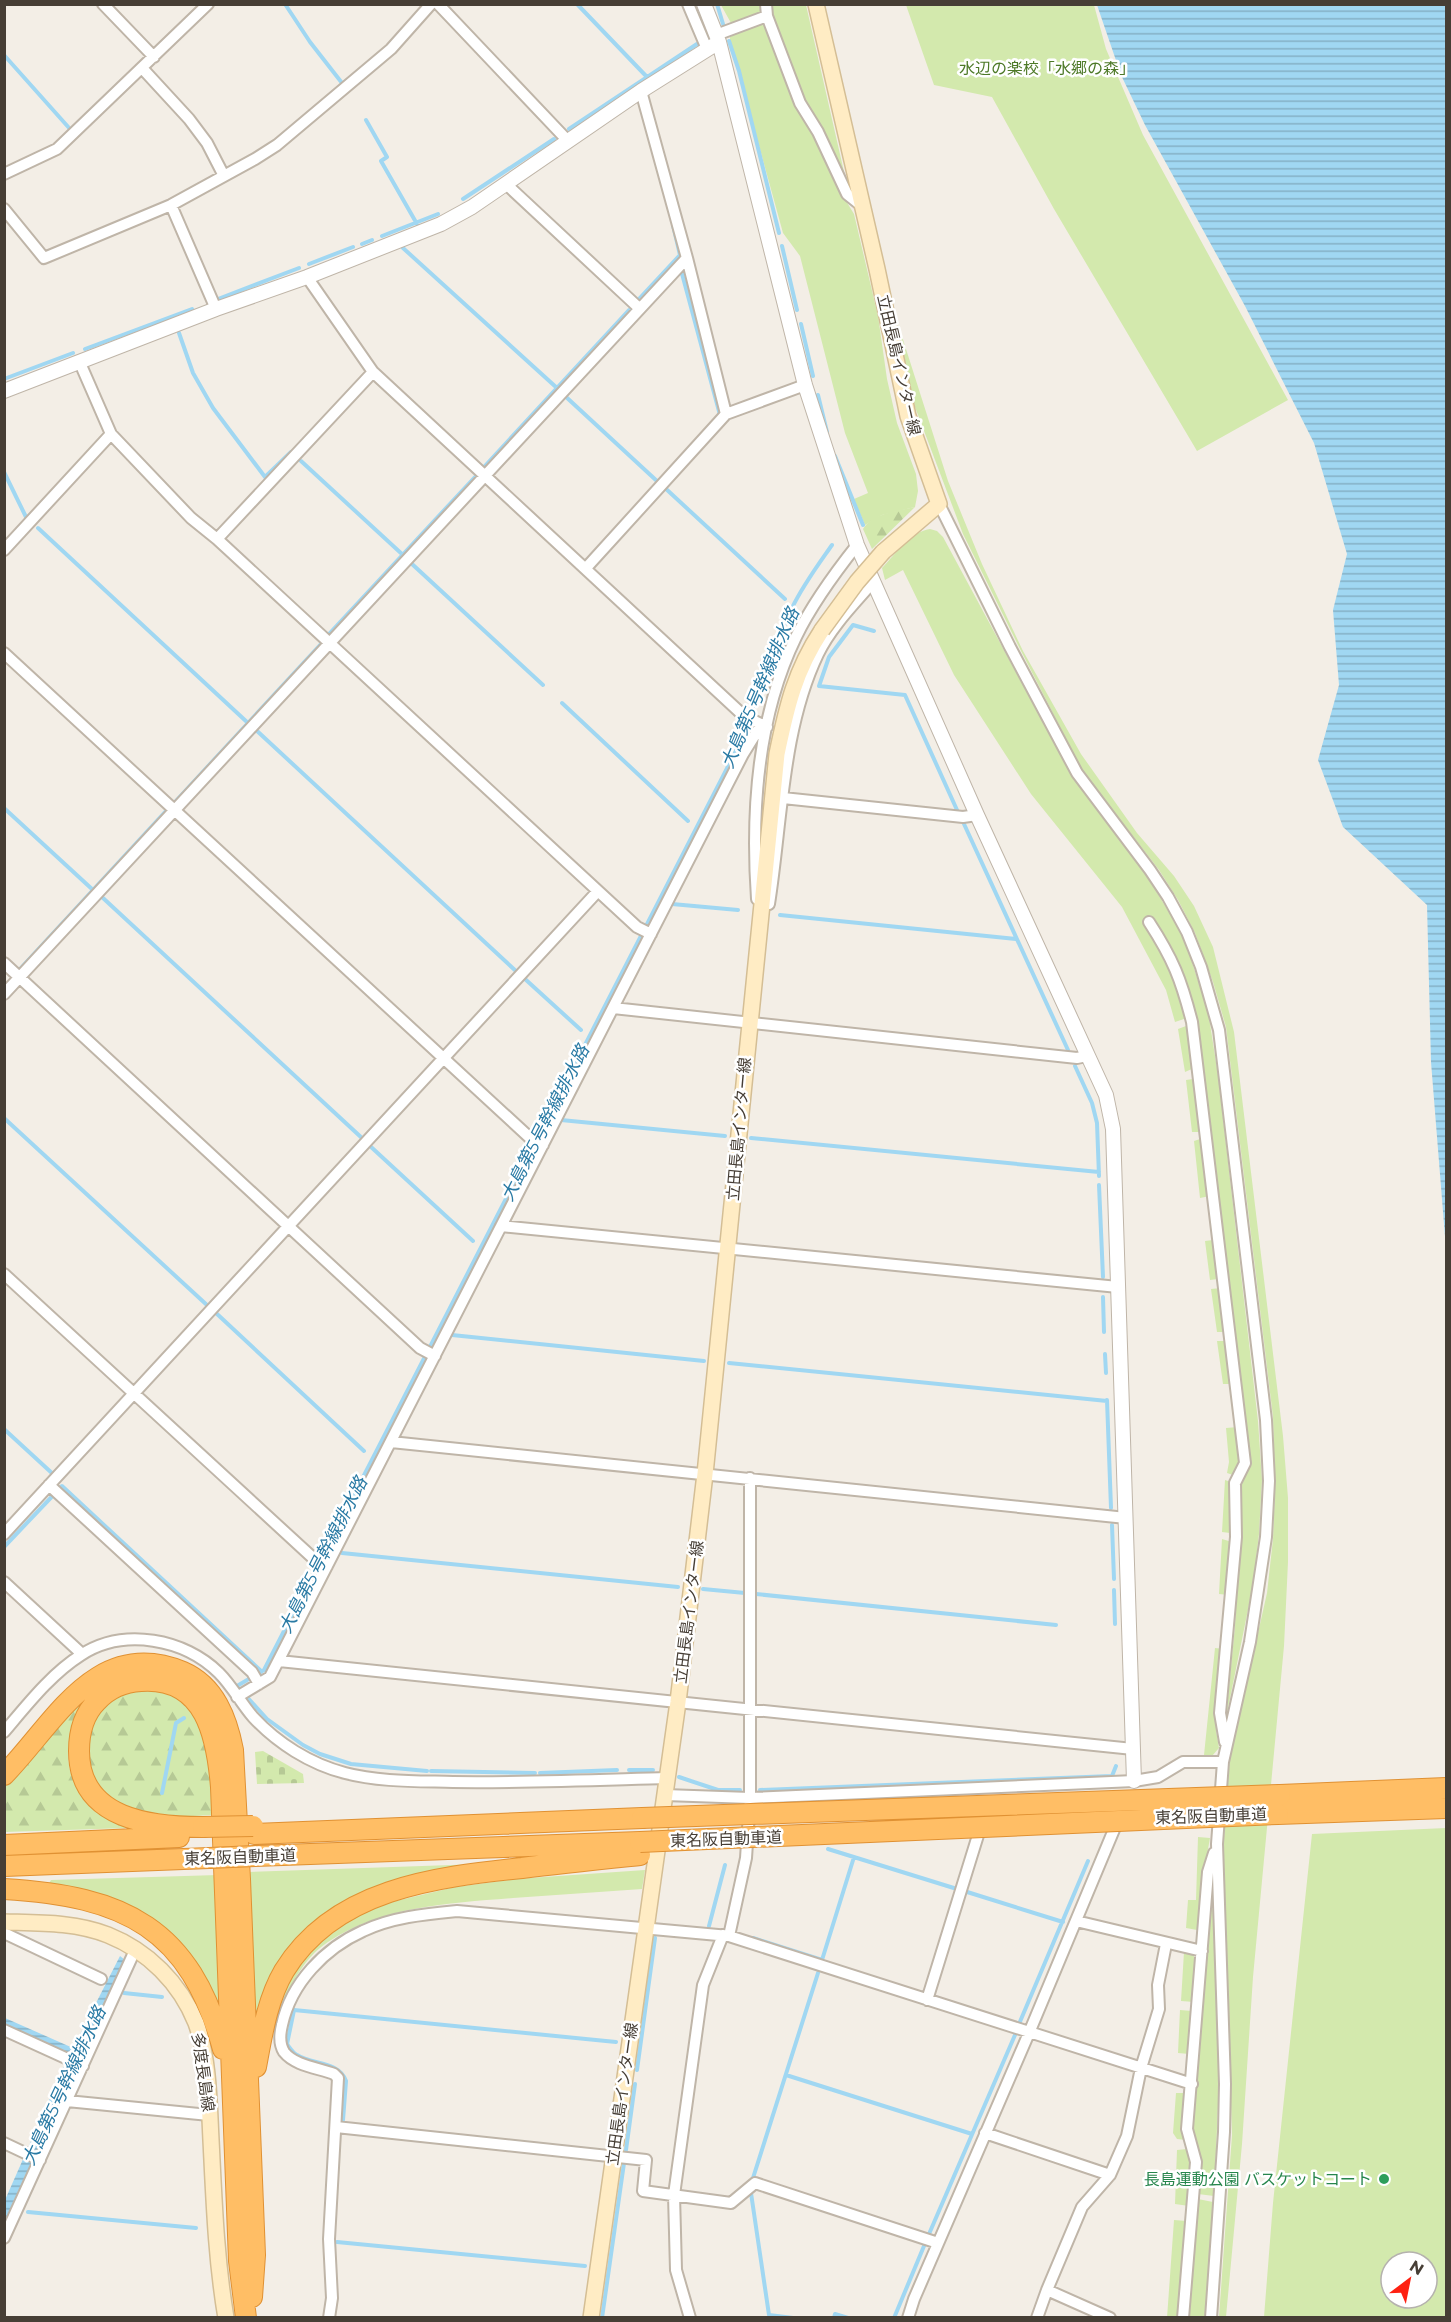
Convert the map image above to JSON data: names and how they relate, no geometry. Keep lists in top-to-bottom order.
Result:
{
  "streets": {
    "highway": ["東名阪自動車道"],
    "main road": ["立田長島インター線", "多度長島線"]
  },
  "water": ["大島第5号幹線排水路"],
  "parks": ["水辺の楽校「水郷の森」"],
  "places": ["長島運動公園 バスケットコート"],
  "north": "top right"
}
